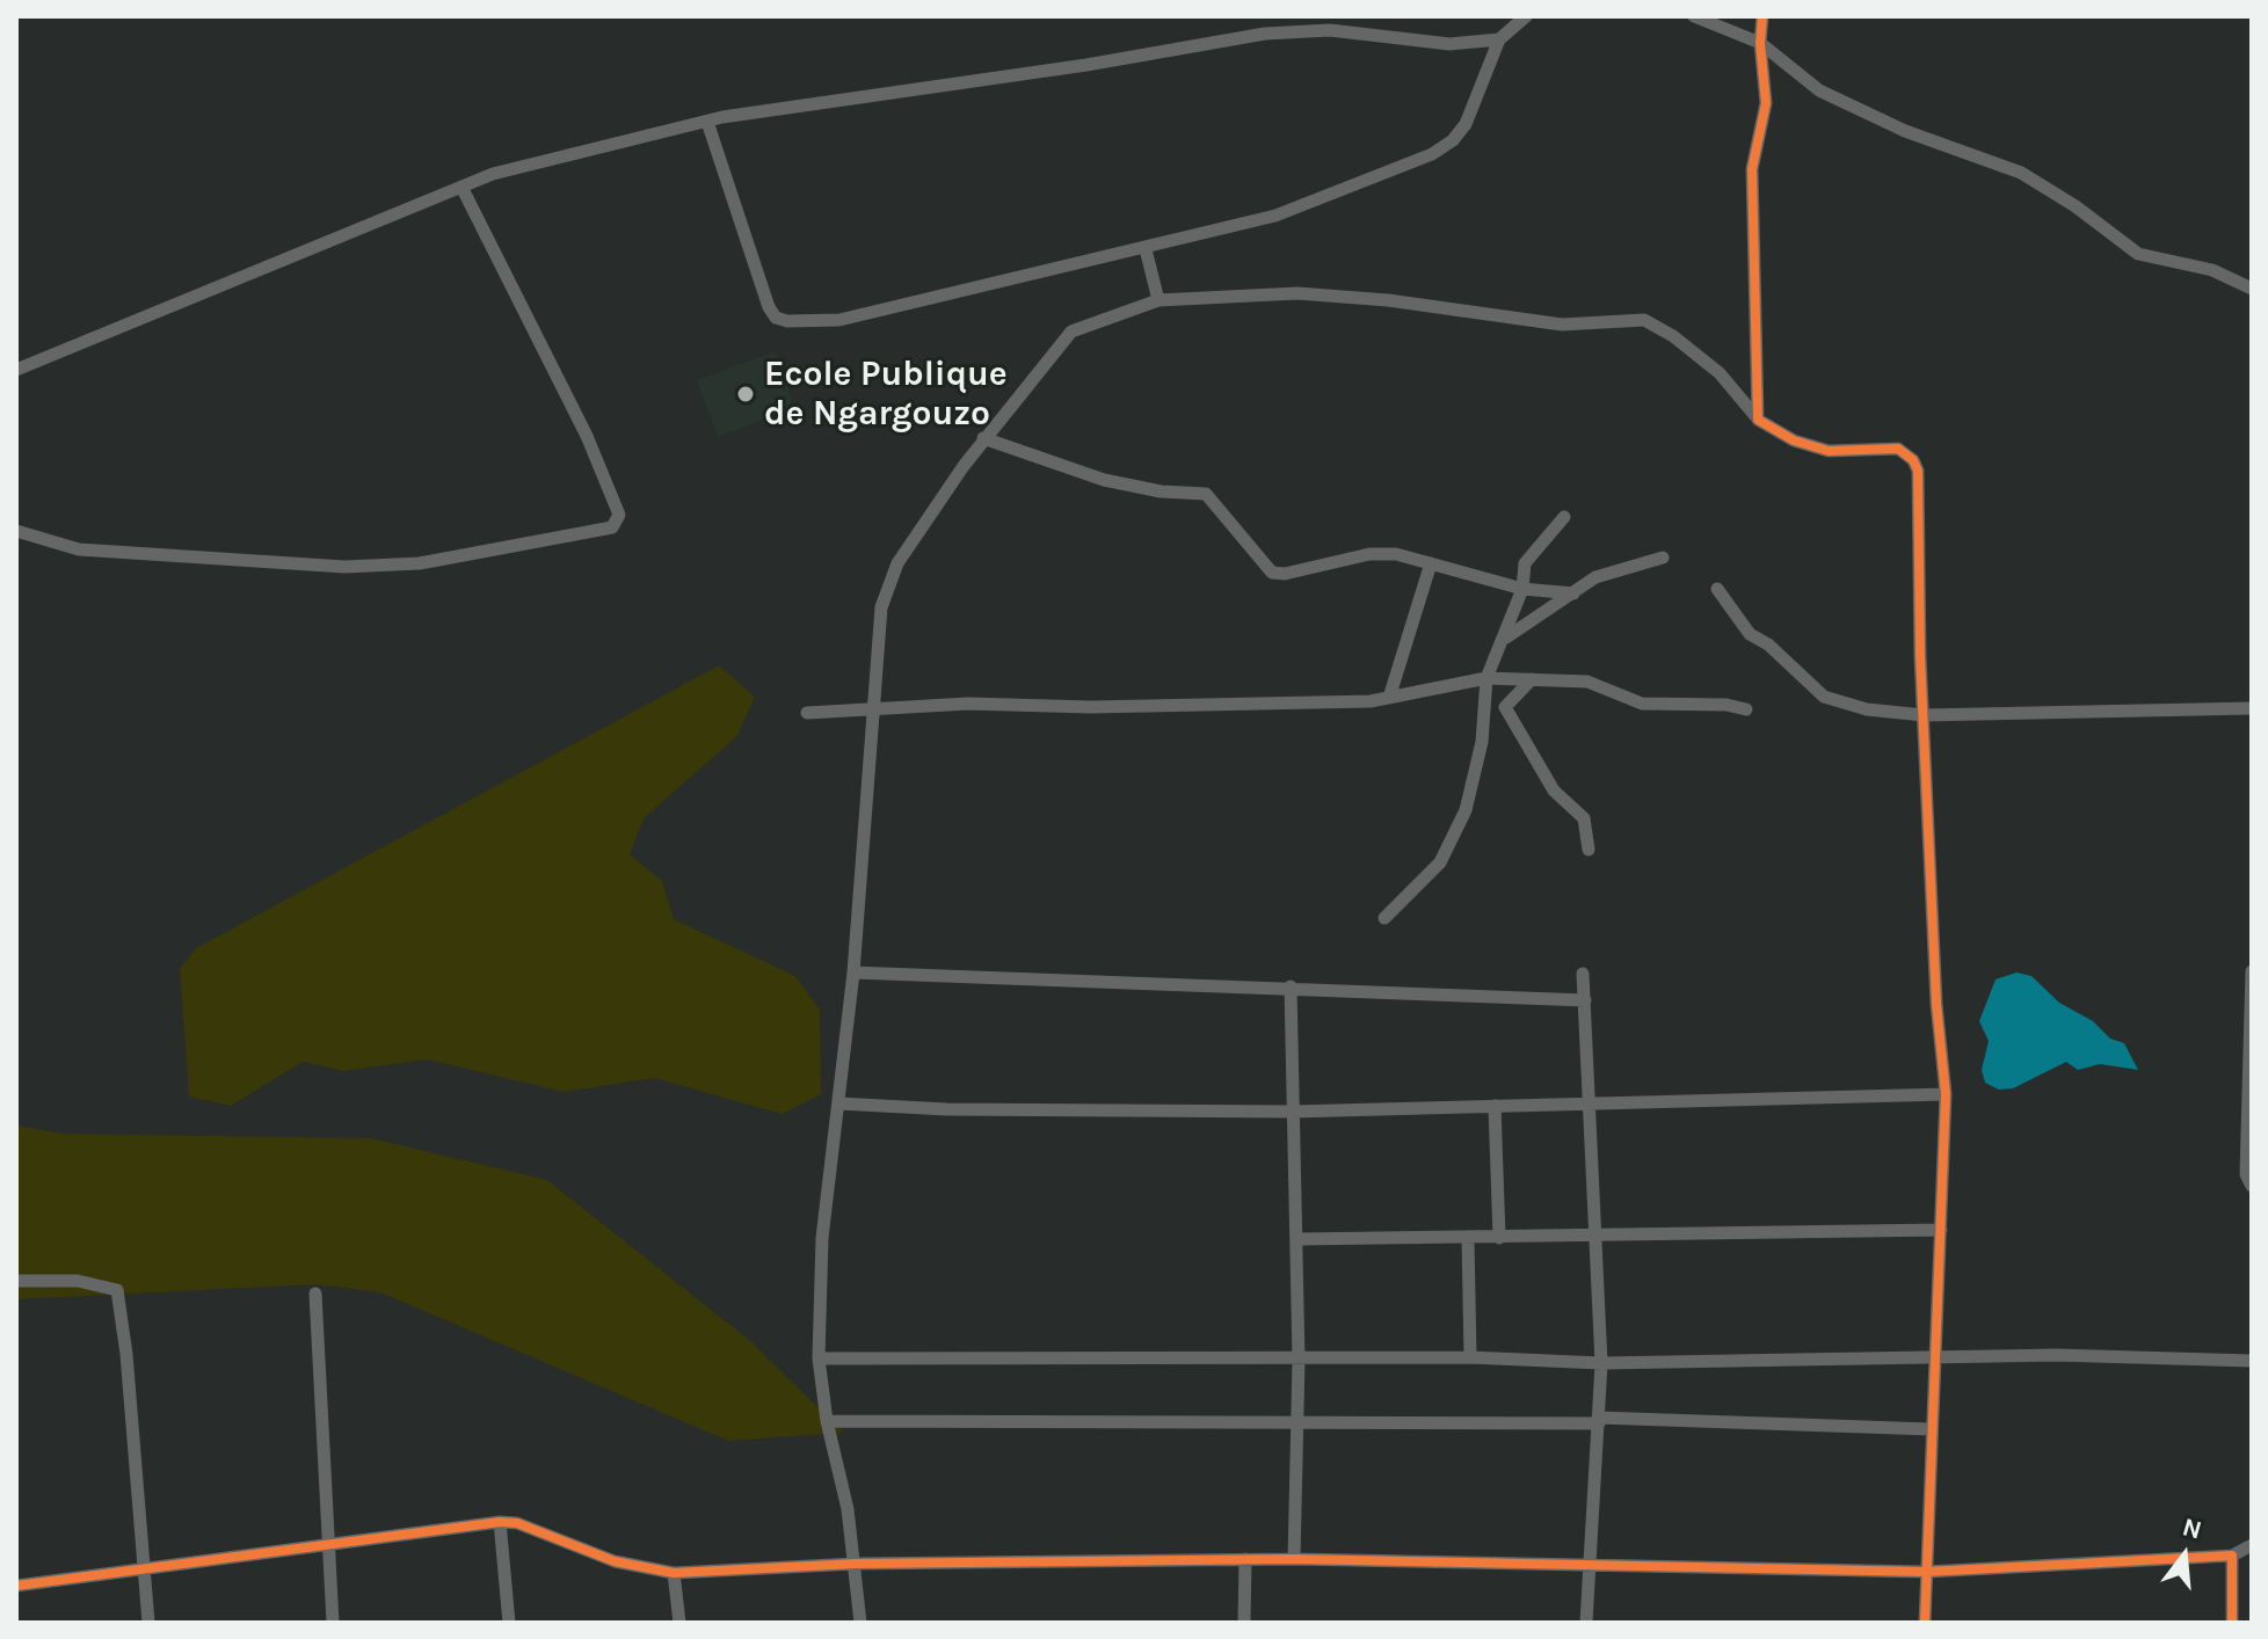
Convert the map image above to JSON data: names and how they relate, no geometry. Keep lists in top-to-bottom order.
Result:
{
  "places": ["Ecole Publique de Ngargouzo"],
  "north": "top"
}
